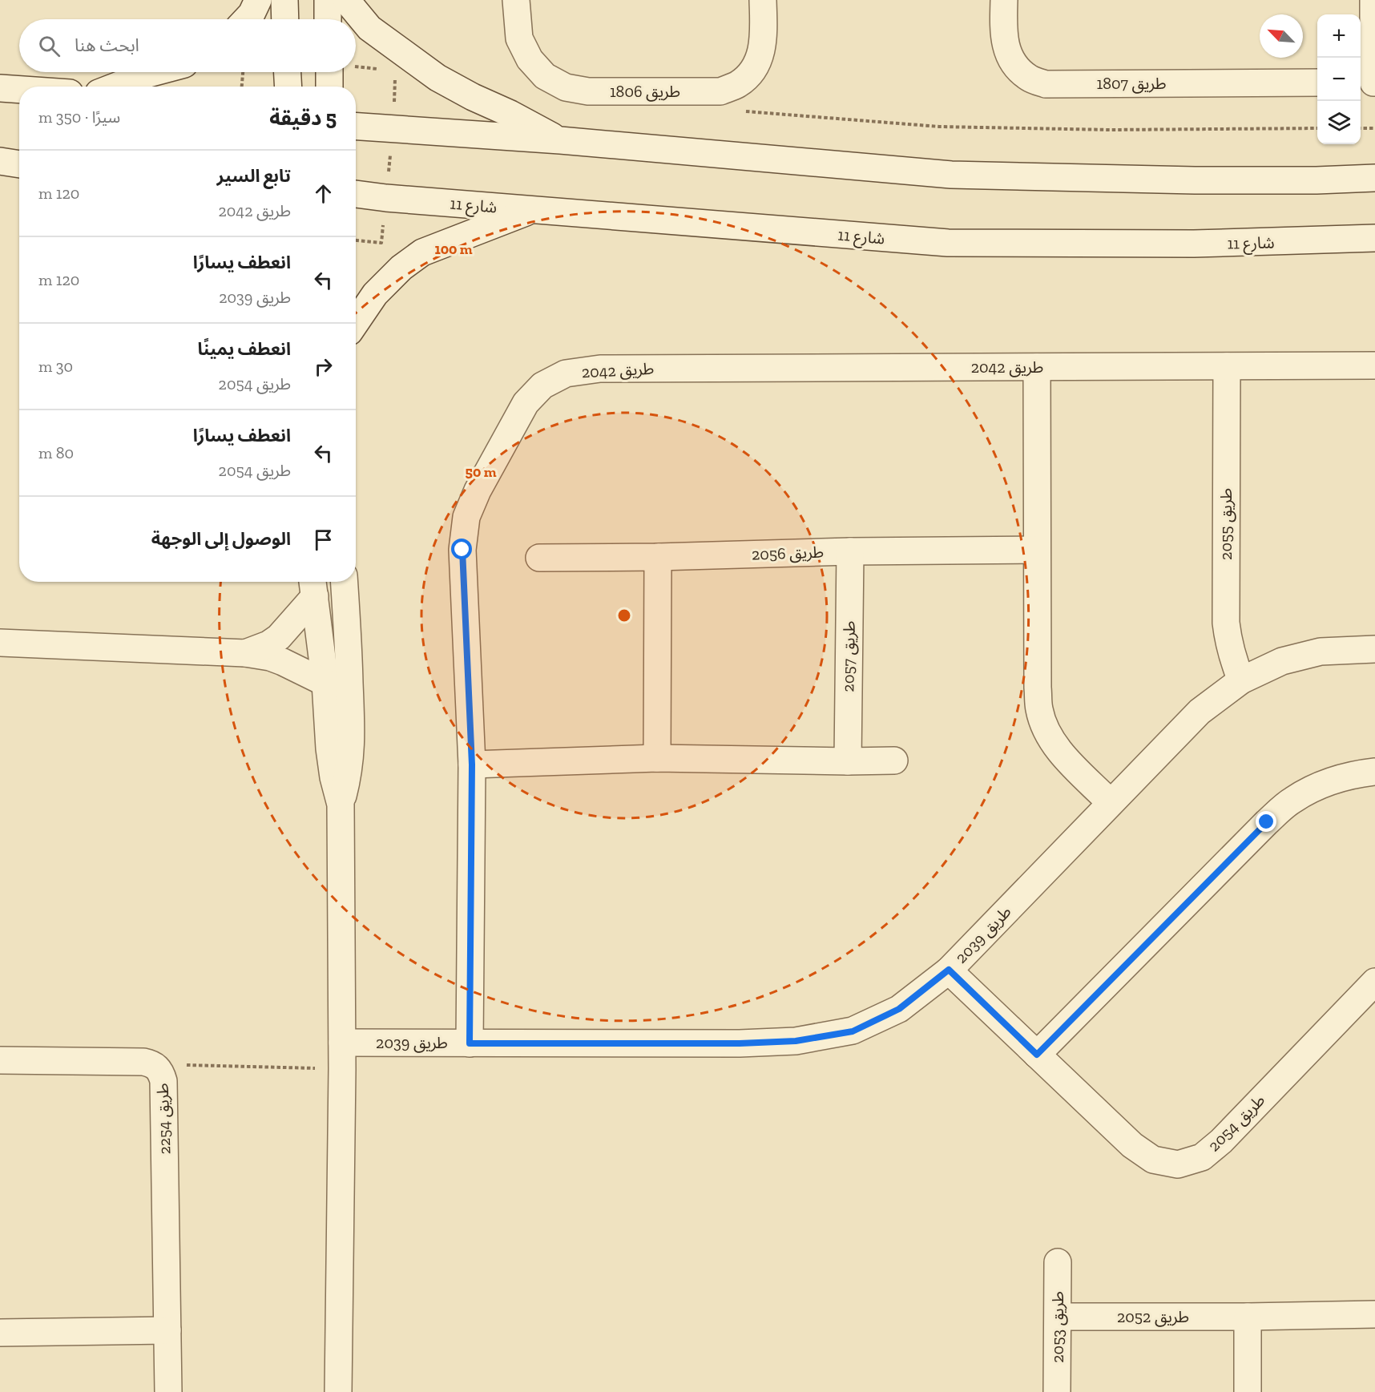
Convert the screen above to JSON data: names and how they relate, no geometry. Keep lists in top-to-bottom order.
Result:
{
  "streets": {
    "street": [
      "طريق 1807",
      "طريق 1806",
      "شارع 11",
      "طريق 2042",
      "طريق 2055",
      "طريق 2056",
      "طريق 2057",
      "طريق 2039",
      "طريق 2254",
      "طريق 2054",
      "طريق 2052",
      "طريق 2053"
    ]
  },
  "crossings": [
    ["طريق 2042", "طريق 2055"],
    ["طريق 2042", "طريق 2039"],
    ["طريق 2055", "طريق 2039"],
    ["طريق 2056", "طريق 2057"],
    ["طريق 2039", "طريق 2054"],
    ["طريق 2052", "طريق 2053"]
  ],
  "north": "top left",
  "page": {
    "map_buttons": ["+", "−"],
    "search": "ابحث هنا",
    "heading": ["5 دقيقة", "سيرًا · 350 m"],
    "list": [
      ["تابع السير", "طريق 2042", "120 m"],
      ["انعطف يسارًا", "طريق 2039", "120 m"],
      ["انعطف يمينًا", "طريق 2054", "30 m"],
      ["انعطف يسارًا", "طريق 2054", "80 m"],
      "الوصول إلى الوجهة"
    ]
  },
  "rings": ["100 m", "50 m"]
}
